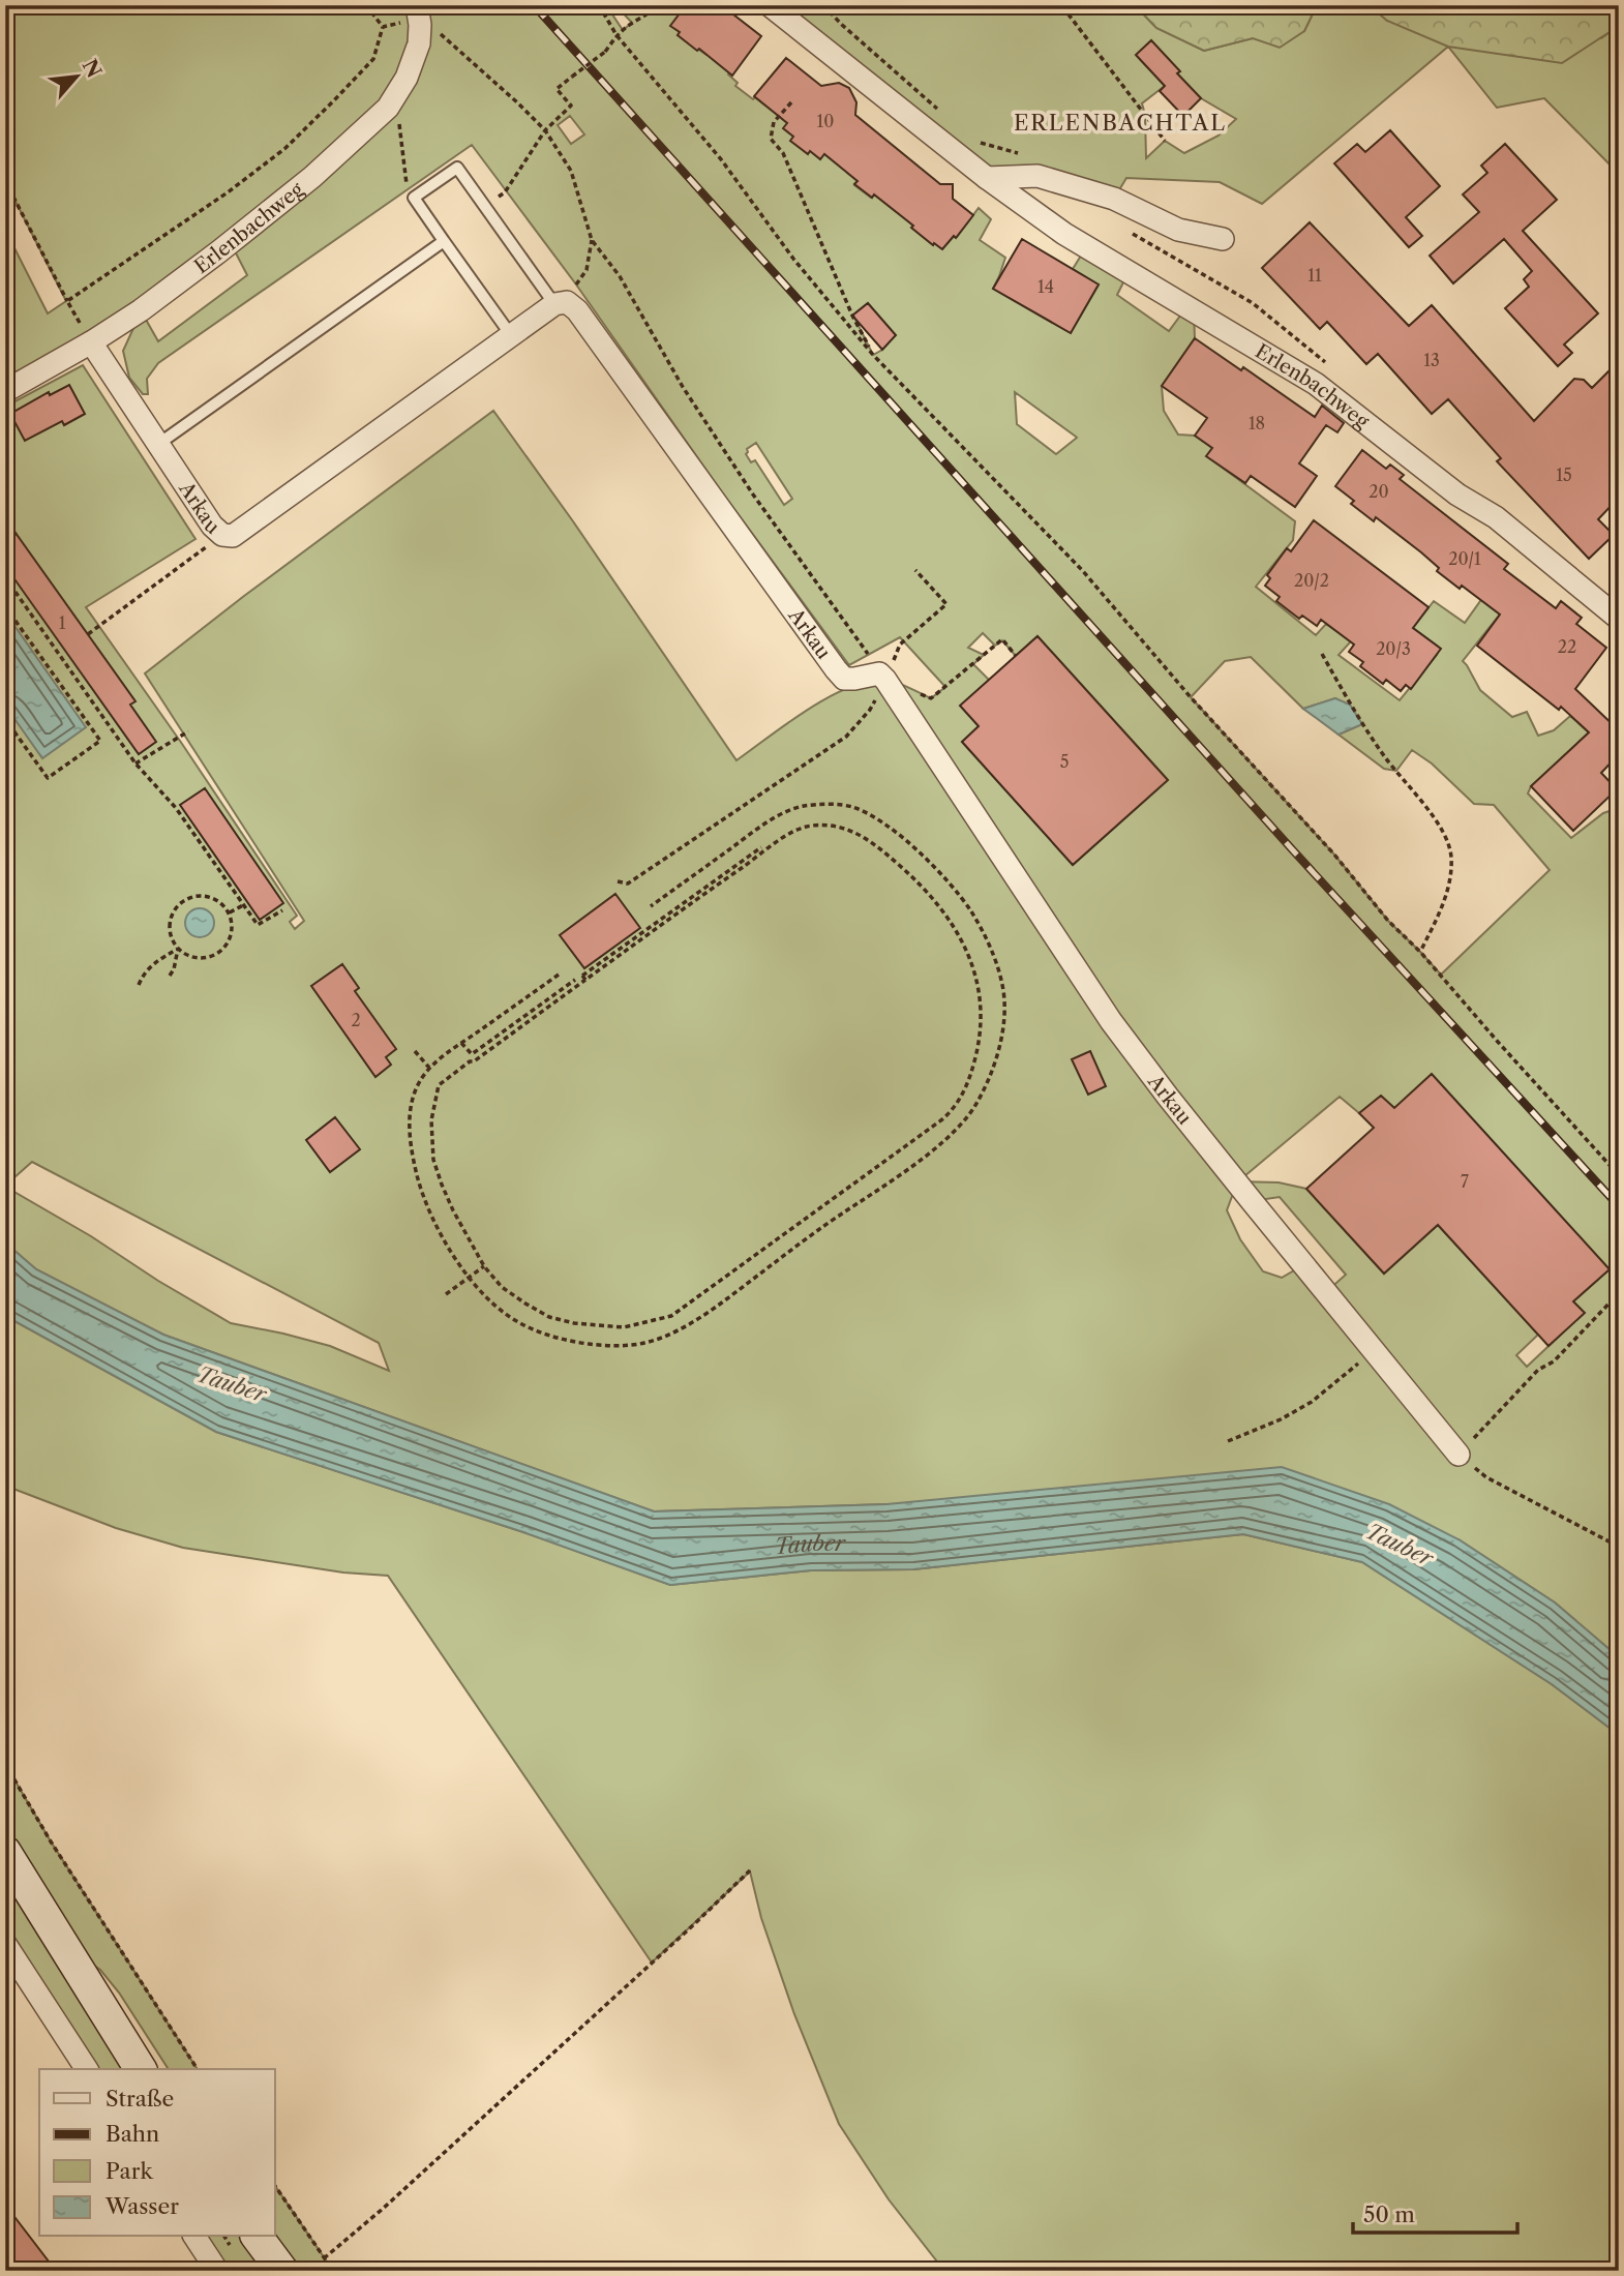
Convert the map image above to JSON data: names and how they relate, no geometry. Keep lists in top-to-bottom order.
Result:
{
  "streets": {
    "street": ["Erlenbachweg", "Arkau"]
  },
  "crossings": [
    ["Erlenbachweg", "Arkau"]
  ],
  "districts": ["ERLENBACHTAL"],
  "water": ["Tauber"],
  "house_numbers": [
    "10",
    "11",
    "14",
    "13",
    "18",
    "15",
    "20",
    "20/1",
    "20/2",
    "1",
    "22",
    "20/3",
    "5",
    "2",
    "7"
  ],
  "legend": [
    "Straße",
    "Bahn",
    "Park",
    "Wasser"
  ],
  "scale_bar": "50 m",
  "north": "top right"
}
